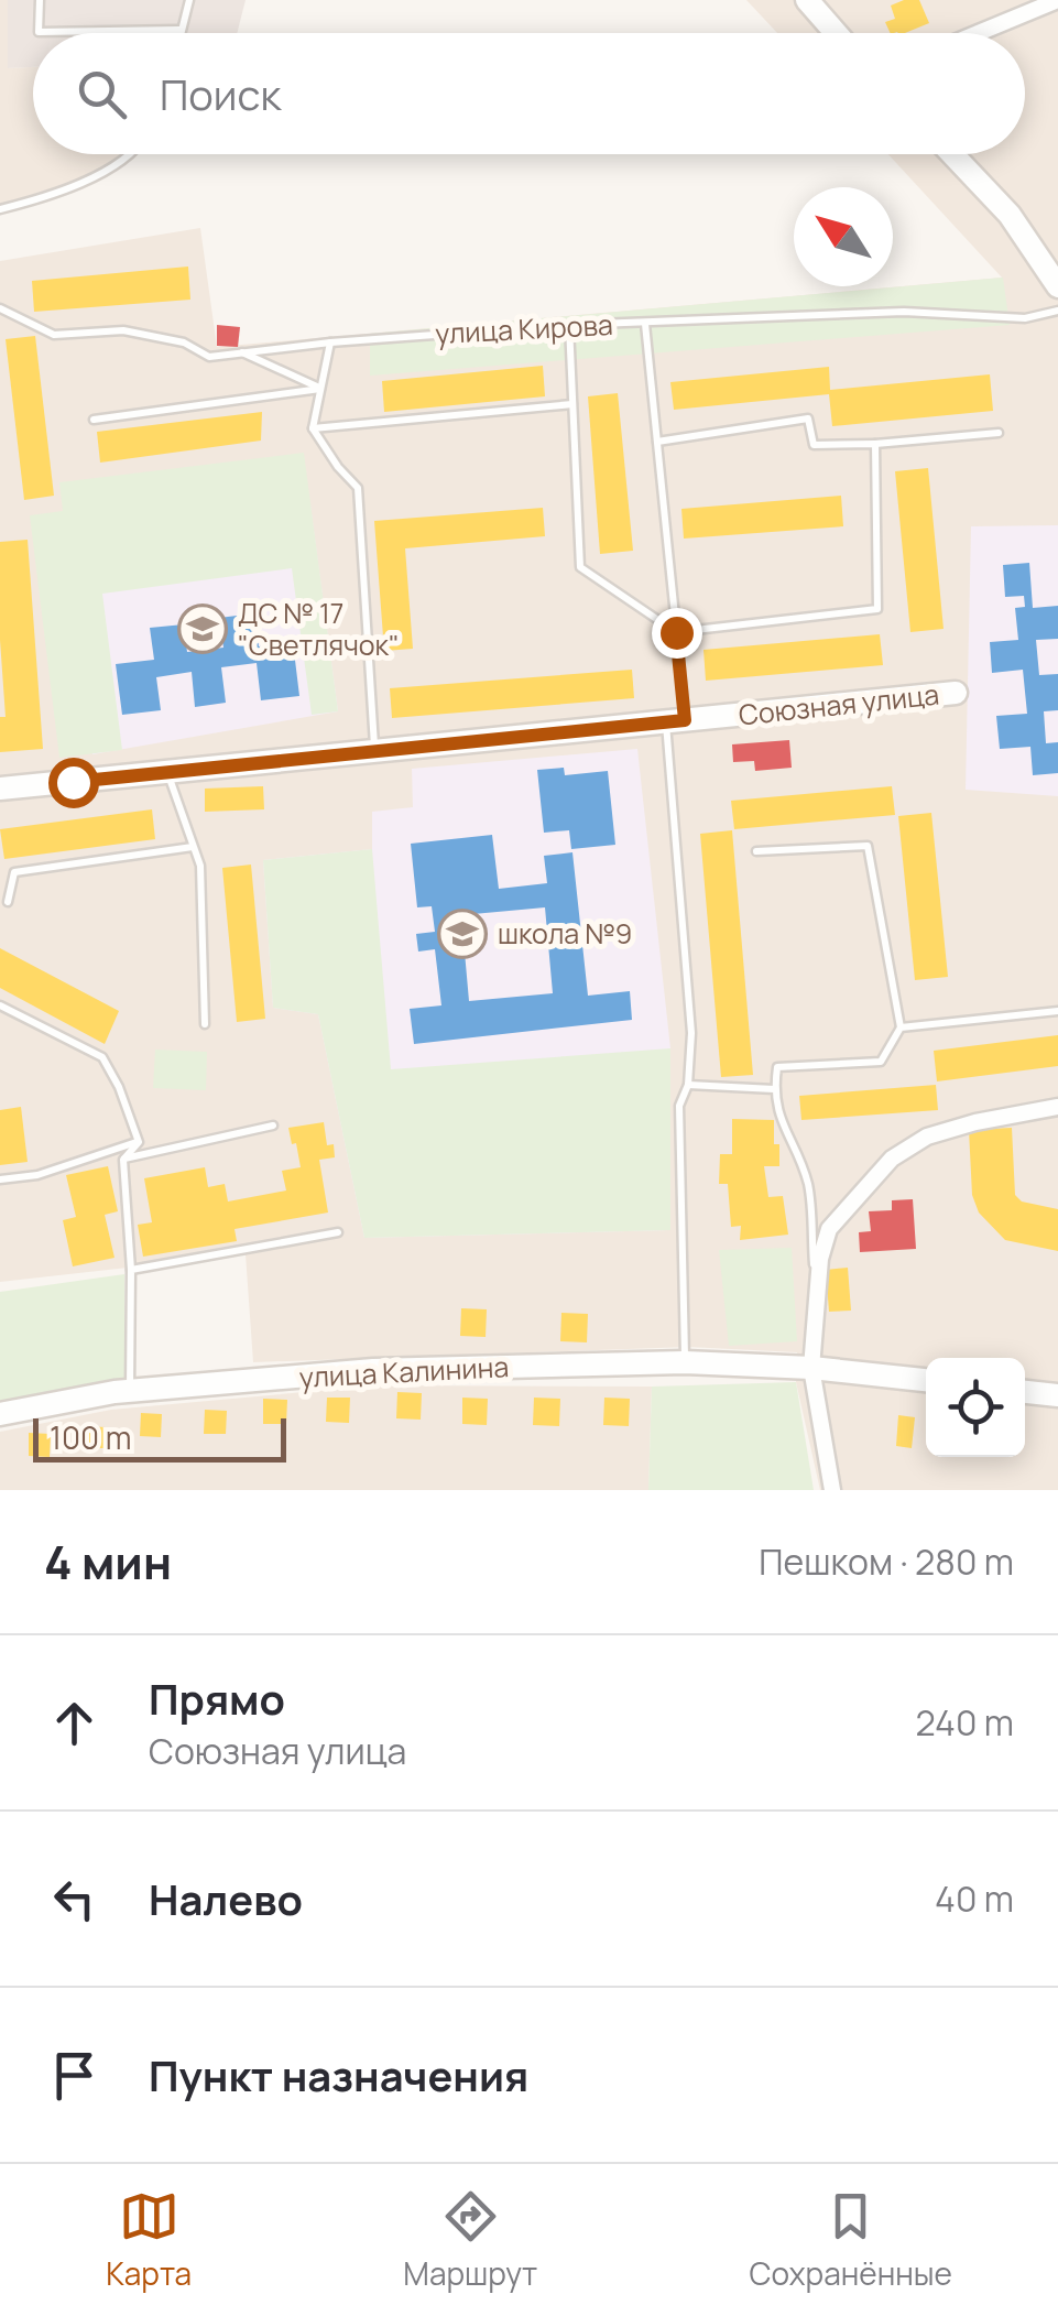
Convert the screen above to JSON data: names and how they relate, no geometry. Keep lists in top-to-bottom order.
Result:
{
  "streets": {
    "street": ["Союзная улица", "улица Калинина"],
    "lane": ["улица Кирова"]
  },
  "places": {
    "school or university": ["ДС № 17 \"Светлячок\"", "школа №9"]
  },
  "scale_bar": "100 m",
  "north": "top left",
  "page": {
    "search": "Поиск",
    "scale": "100 m",
    "heading": ["4 мин", "Пешком · 280 m"],
    "list": [
      ["Прямо", "Союзная улица", "240 m"],
      ["Налево", "40 m"],
      "Пункт назначения"
    ],
    "nav": ["Карта", "Маршрут", "Сохранённые"]
  }
}
